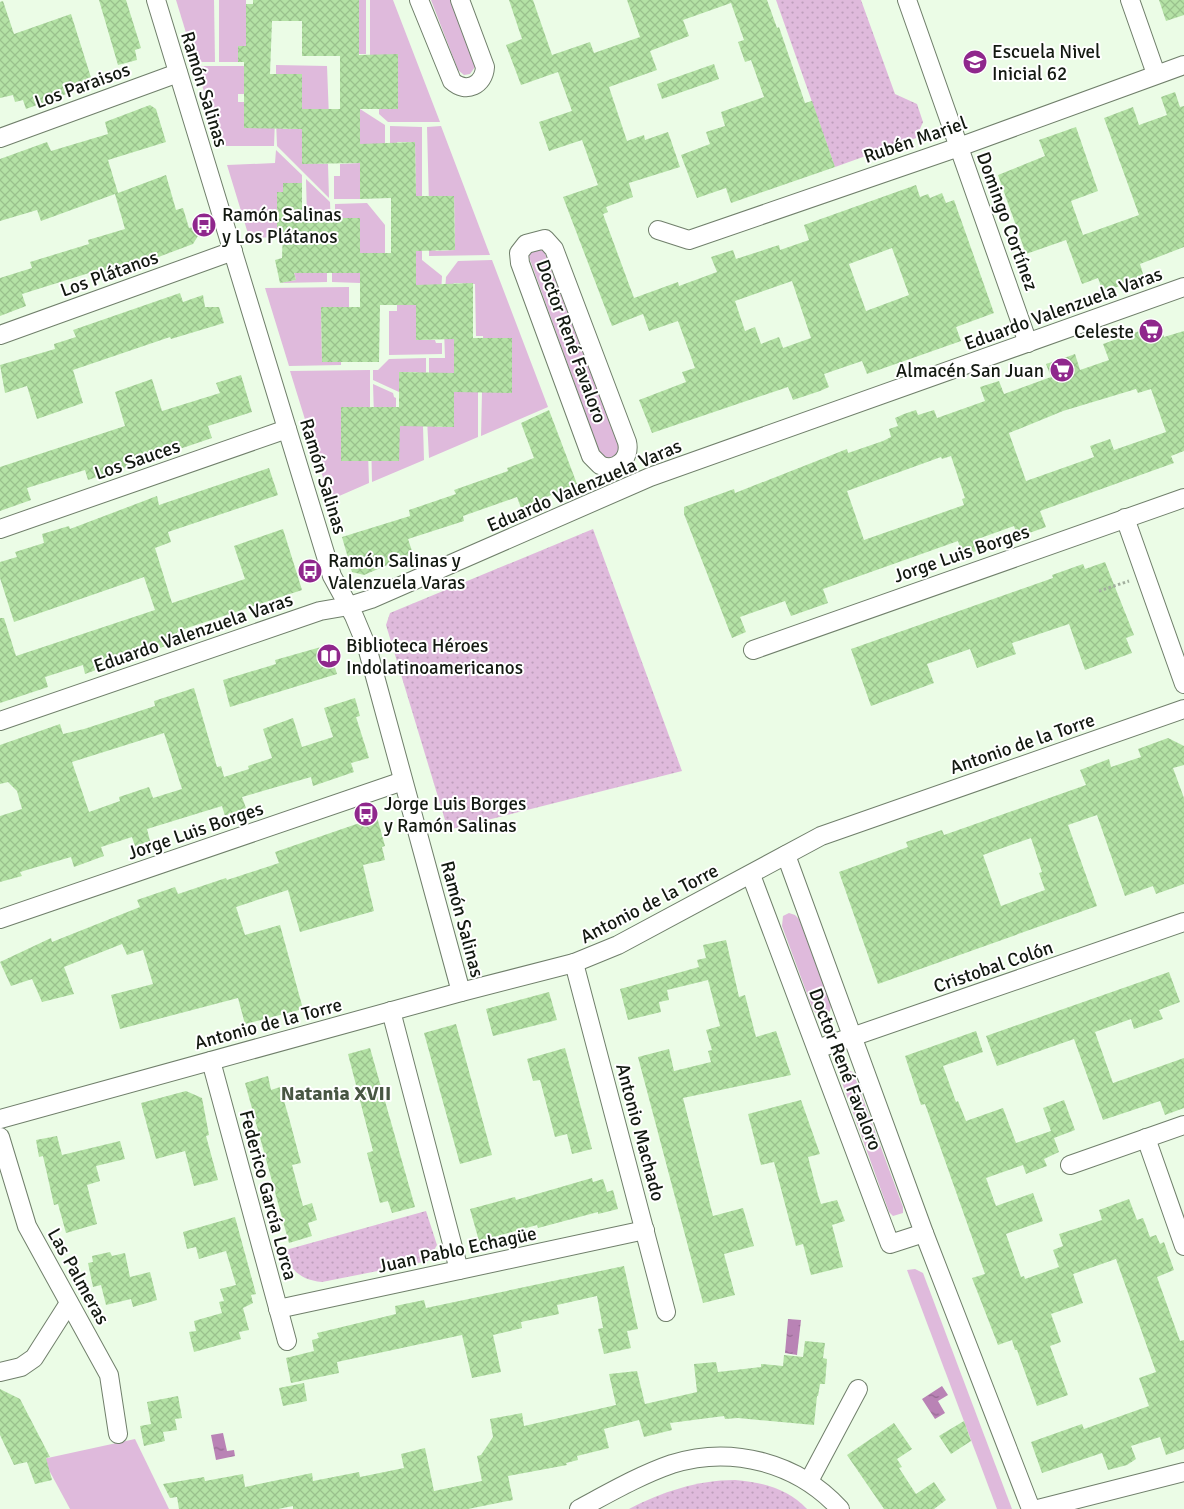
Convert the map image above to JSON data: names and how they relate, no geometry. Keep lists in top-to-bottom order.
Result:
{
  "streets": {
    "street": [
      "Los Paraisos",
      "Ramón Salinas",
      "Rubén Mariel",
      "Domingo Cortínez",
      "Los Plátanos",
      "Eduardo Valenzuela Varas",
      "Doctor René Favaloro",
      "Los Sauces",
      "Jorge Luis Borges",
      "Antonio de la Torre",
      "Cristobal Colón",
      "Antonio Machado",
      "Federico García Lorca",
      "Juan Pablo Echagüe",
      "Las Palmeras"
    ]
  },
  "crossings": [
    ["Los Paraisos", "Ramón Salinas"],
    ["Ramón Salinas", "Los Plátanos"],
    ["Ramón Salinas", "Eduardo Valenzuela Varas"],
    ["Ramón Salinas", "Los Sauces"],
    ["Ramón Salinas", "Jorge Luis Borges"],
    ["Ramón Salinas", "Antonio de la Torre"],
    ["Rubén Mariel", "Domingo Cortínez"],
    ["Domingo Cortínez", "Eduardo Valenzuela Varas"],
    ["Doctor René Favaloro", "Antonio de la Torre"],
    ["Doctor René Favaloro", "Cristobal Colón"],
    ["Antonio de la Torre", "Antonio Machado"],
    ["Antonio de la Torre", "Federico García Lorca"],
    ["Antonio Machado", "Juan Pablo Echagüe"],
    ["Federico García Lorca", "Juan Pablo Echagüe"]
  ],
  "districts": ["Natania XVII"],
  "places": {
    "school or university": ["Escuela Nivel Inicial 62"],
    "bus stop": ["Ramón Salinas y Los Plátanos", "Ramón Salinas y Valenzuela Varas", "Jorge Luis Borges y Ramón Salinas"],
    "supermarket": ["Celeste", "Almacén San Juan"],
    "library": ["Biblioteca Héroes Indolatinoamericanos"]
  }
}
